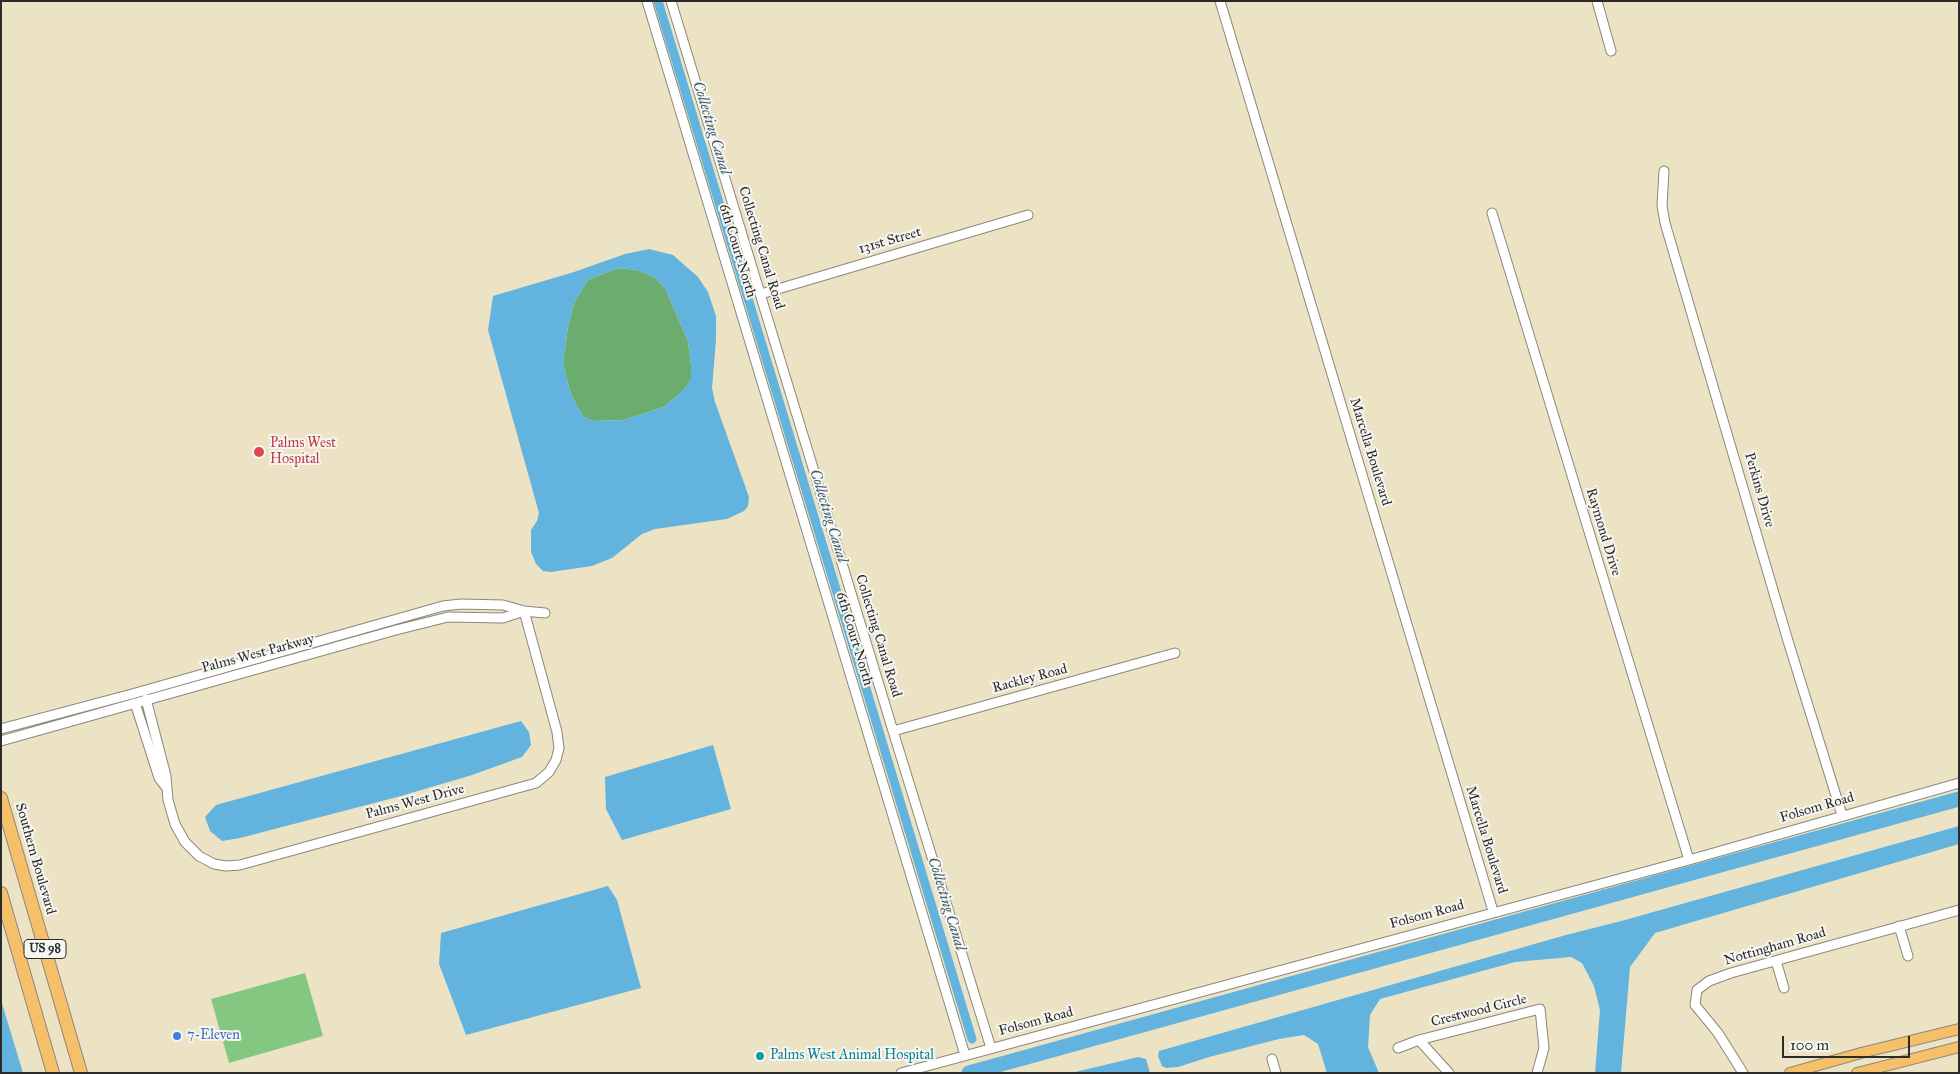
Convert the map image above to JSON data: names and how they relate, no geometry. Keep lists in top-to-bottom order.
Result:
{
  "streets": {
    "highway": ["Southern Boulevard", "US 98"],
    "street": [
      "131st Street",
      "Collecting Canal Road",
      "6th Court North",
      "Marcella Boulevard",
      "Perkins Drive",
      "Raymond Drive",
      "Palms West Parkway",
      "Rackley Road",
      "Palms West Drive",
      "Folsom Road",
      "Nottingham Road",
      "Crestwood Circle"
    ]
  },
  "crossings": [
    ["131st Street", "Collecting Canal Road"],
    ["Collecting Canal Road", "Rackley Road"],
    ["Collecting Canal Road", "Folsom Road"],
    ["6th Court North", "Folsom Road"],
    ["Marcella Boulevard", "Folsom Road"],
    ["Perkins Drive", "Folsom Road"],
    ["Raymond Drive", "Folsom Road"],
    ["Palms West Parkway", "Palms West Drive"]
  ],
  "water": ["Collecting Canal"],
  "places": ["Palms West Hospital", "7-Eleven", "Palms West Animal Hospital"],
  "scale_bar": "100 m"
}
